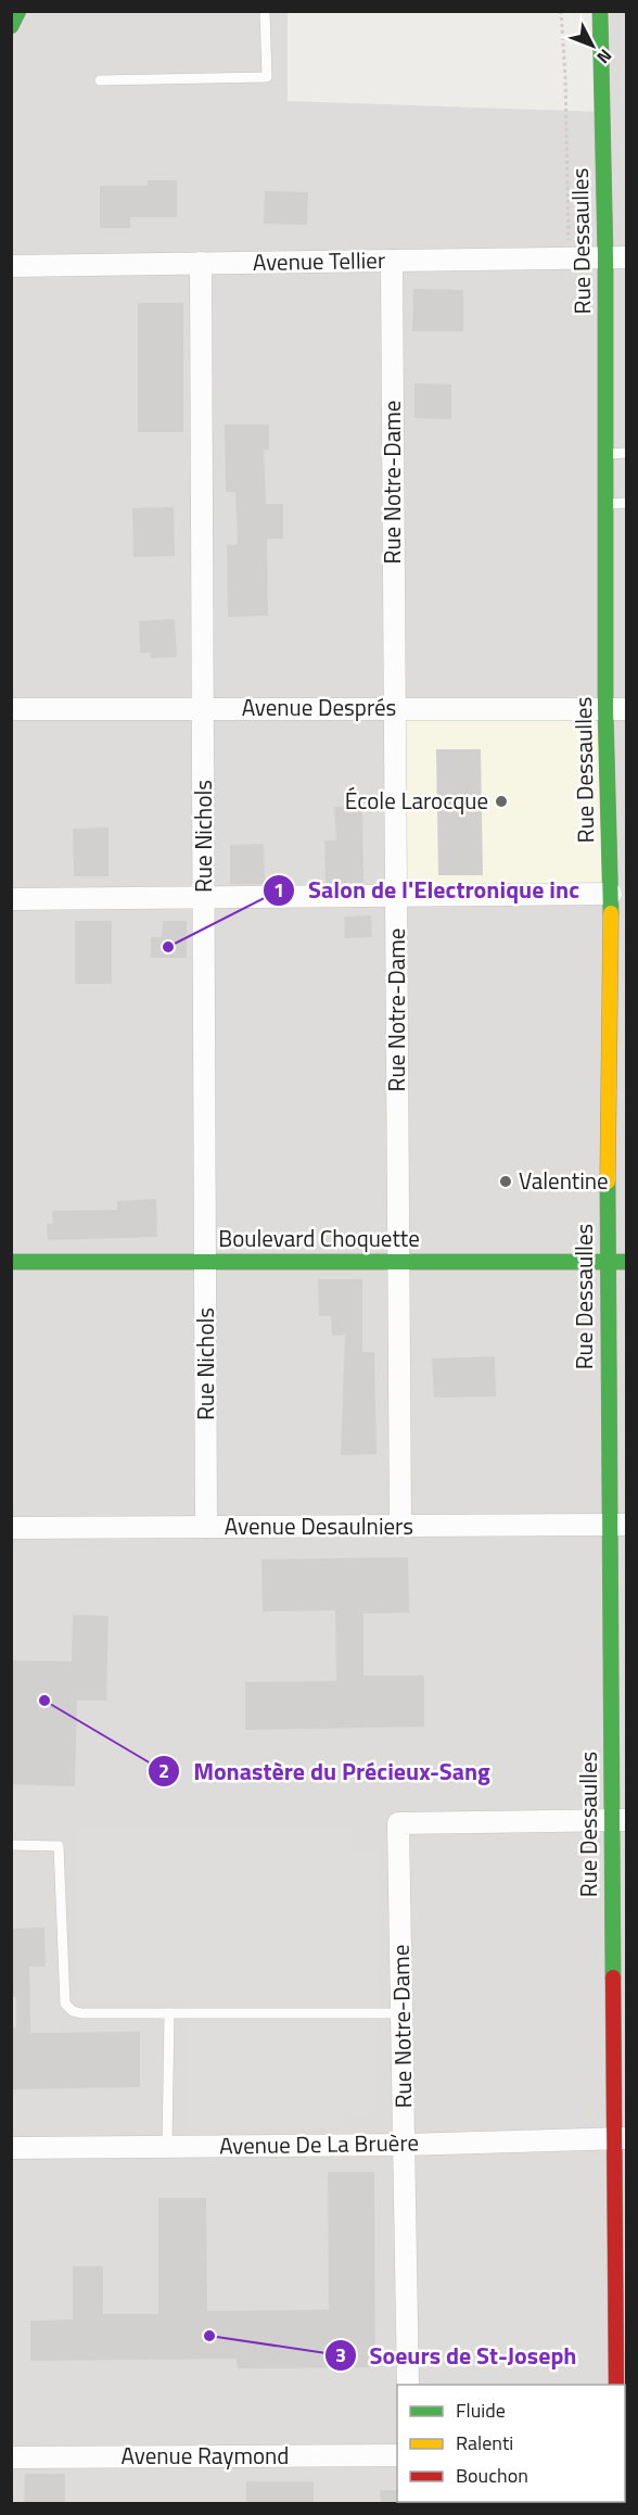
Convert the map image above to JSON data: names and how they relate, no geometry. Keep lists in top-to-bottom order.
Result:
{
  "streets": {
    "main road": ["Rue Dessaulles", "Boulevard Choquette"],
    "street": [
      "Avenue Tellier",
      "Rue Notre-Dame",
      "Avenue Després",
      "Rue Nichols",
      "Avenue Desaulniers",
      "Avenue De La Bruère",
      "Avenue Raymond"
    ]
  },
  "crossings": [
    ["Rue Dessaulles", "Avenue Tellier"],
    ["Rue Dessaulles", "Rue Notre-Dame"],
    ["Rue Dessaulles", "Avenue Després"],
    ["Rue Dessaulles", "Boulevard Choquette"],
    ["Rue Dessaulles", "Avenue Desaulniers"],
    ["Rue Dessaulles", "Avenue De La Bruère"],
    ["Avenue Tellier", "Rue Notre-Dame"],
    ["Avenue Tellier", "Rue Nichols"],
    ["Rue Notre-Dame", "Avenue Després"],
    ["Rue Notre-Dame", "Boulevard Choquette"],
    ["Rue Notre-Dame", "Avenue Desaulniers"],
    ["Rue Notre-Dame", "Avenue De La Bruère"],
    ["Avenue Després", "Rue Nichols"],
    ["Rue Nichols", "Boulevard Choquette"],
    ["Rue Nichols", "Avenue Desaulniers"]
  ],
  "places": [
    "École Larocque",
    "Salon de l'Electronique inc",
    "Valentine",
    "Monastère du Précieux-Sang",
    "Soeurs de St-Joseph"
  ],
  "legend": ["Fluide", "Ralenti", "Bouchon"],
  "north": "bottom right"
}
